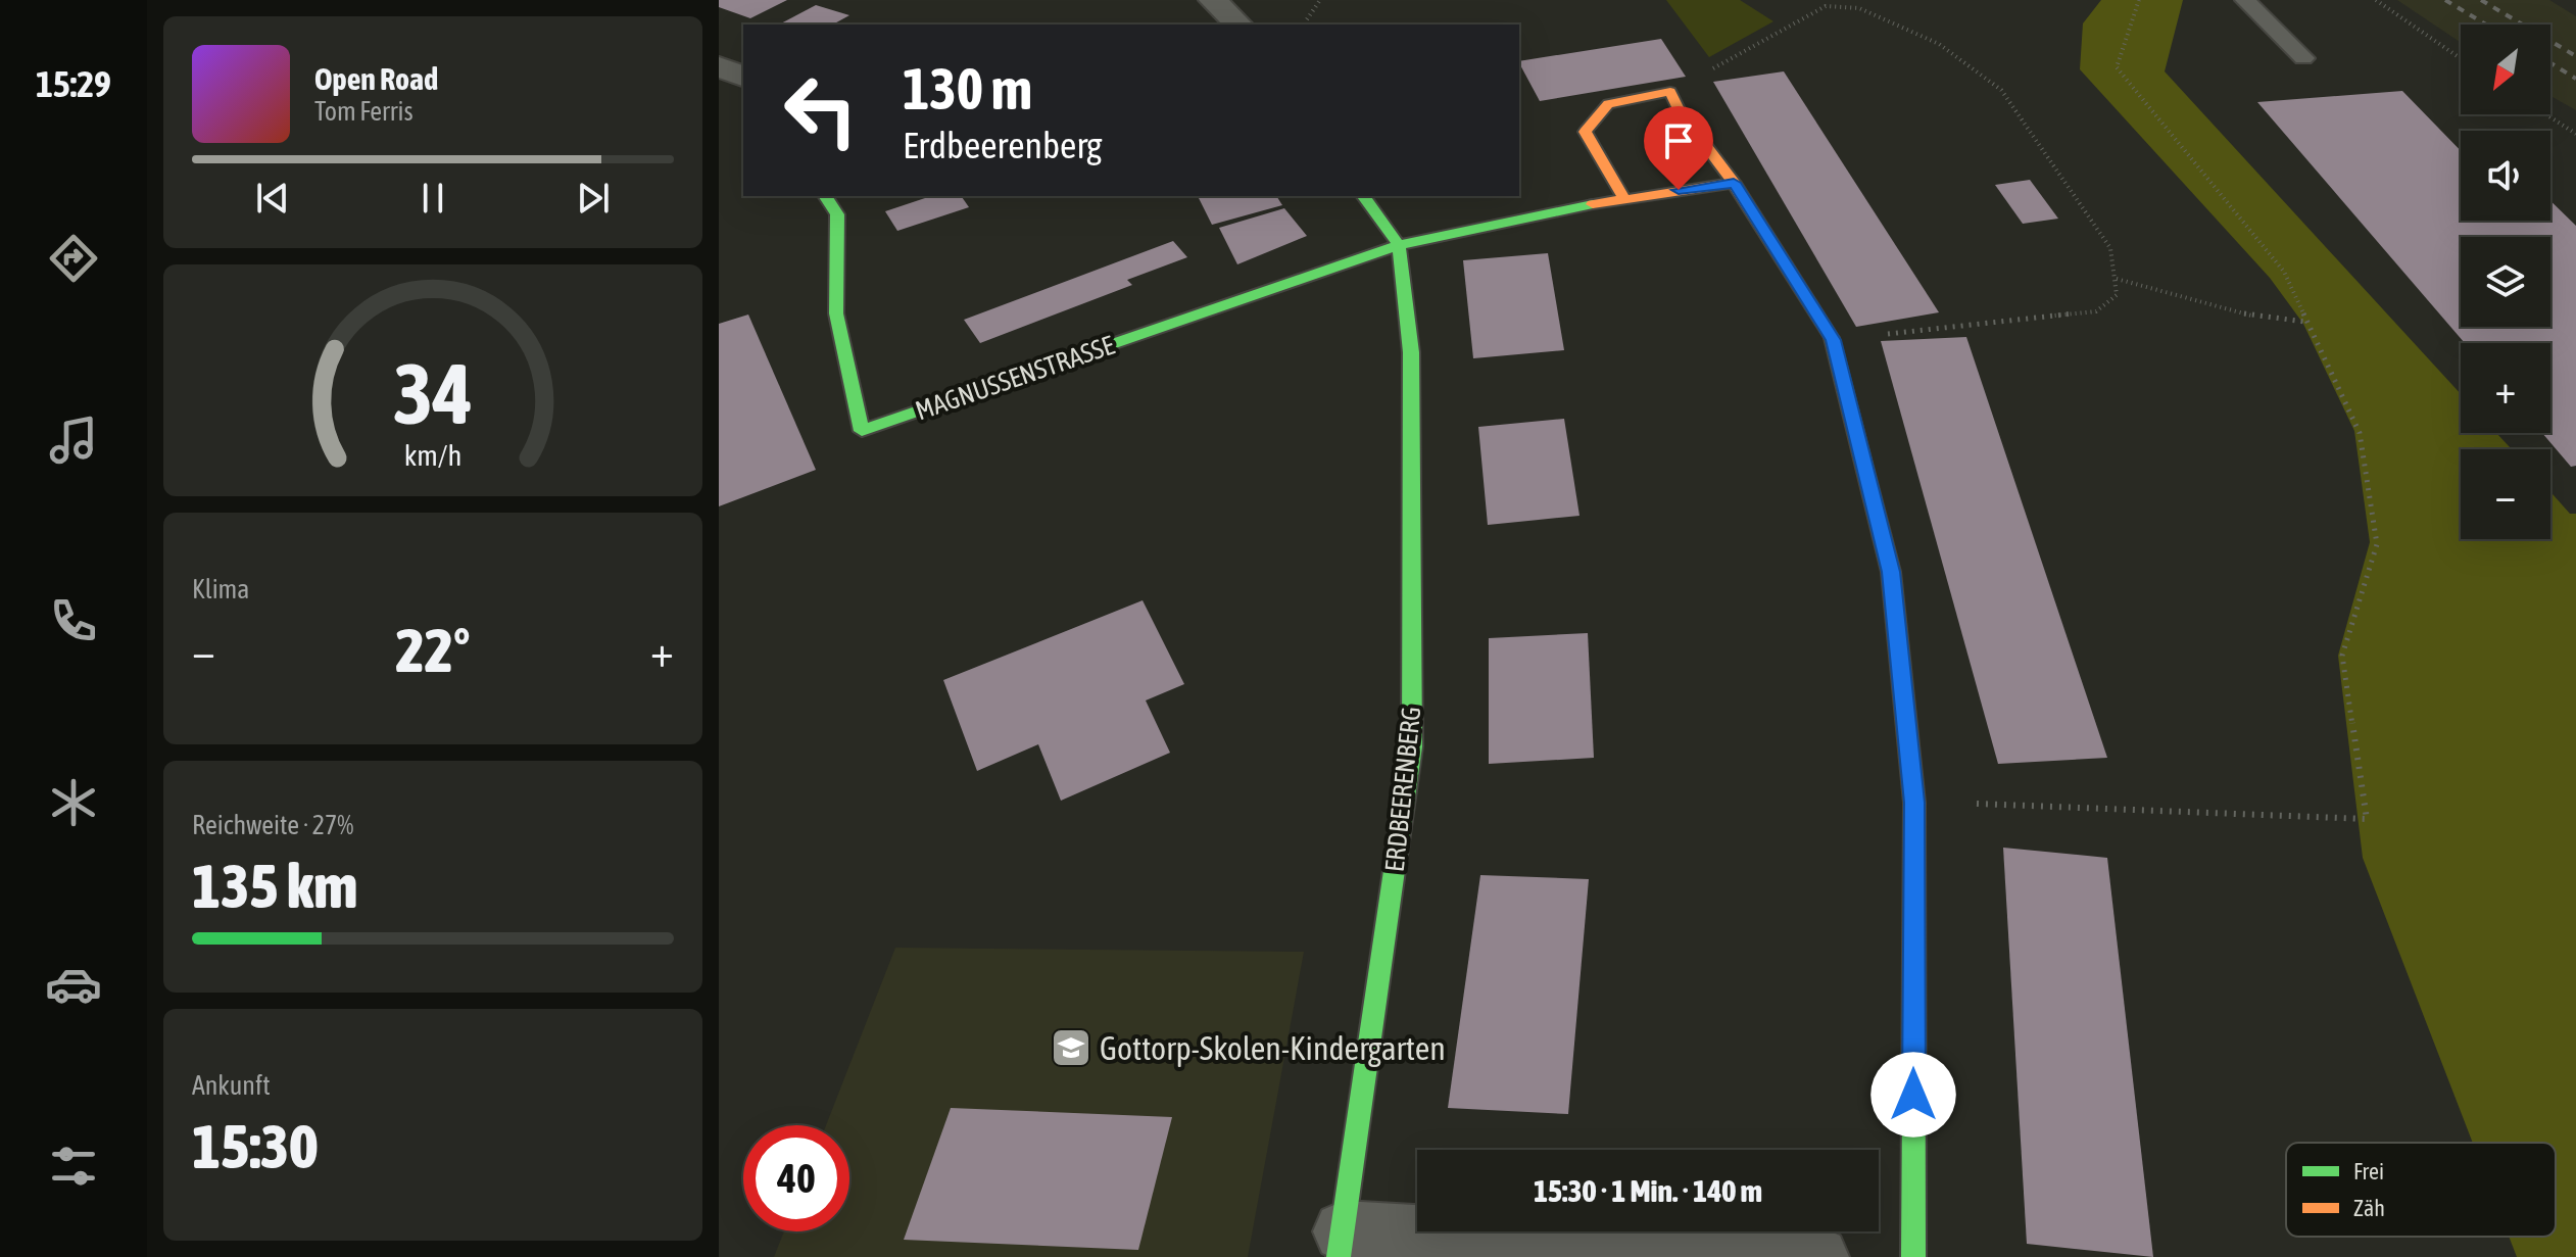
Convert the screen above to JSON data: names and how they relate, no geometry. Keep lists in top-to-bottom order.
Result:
{
  "streets": {
    "street": ["MAGNUSSENSTRASSE", "ERDBEERENBERG"]
  },
  "crossings": [
    ["MAGNUSSENSTRASSE", "ERDBEERENBERG"]
  ],
  "places": {
    "school or university": ["Gottorp-Skolen-Kindergarten"]
  },
  "legend": ["Frei", "Zäh"],
  "north": "bottom left",
  "page": {
    "tabs": "15:29",
    "map_buttons": ["+", "−"],
    "turn": ["130 m", "Erdbeerenberg"],
    "song": ["Open Road", "Tom Ferris"],
    "tile": [
      "Klima",
      ["Reichweite · 27%", "135 km"],
      ["Ankunft", "15:30"]
    ],
    "heat": ["−", "22°", "+"],
    "limit": "40",
    "trip": "15:30 · 1 Min. · 140 m",
    "gauge": ["34", "km/h"]
  }
}
